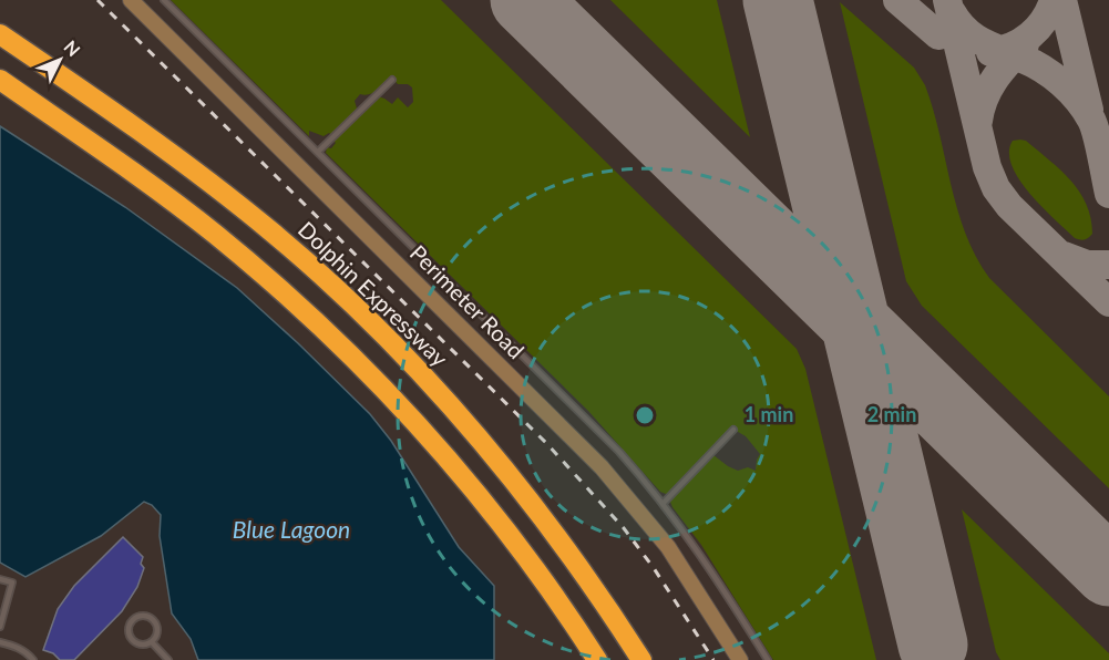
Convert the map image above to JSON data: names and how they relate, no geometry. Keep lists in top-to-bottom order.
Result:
{
  "streets": {
    "highway": ["Dolphin Expressway"],
    "street": ["Perimeter Road"]
  },
  "water": ["Blue Lagoon"],
  "north": "top right",
  "rings": ["1 min", "2 min"]
}
